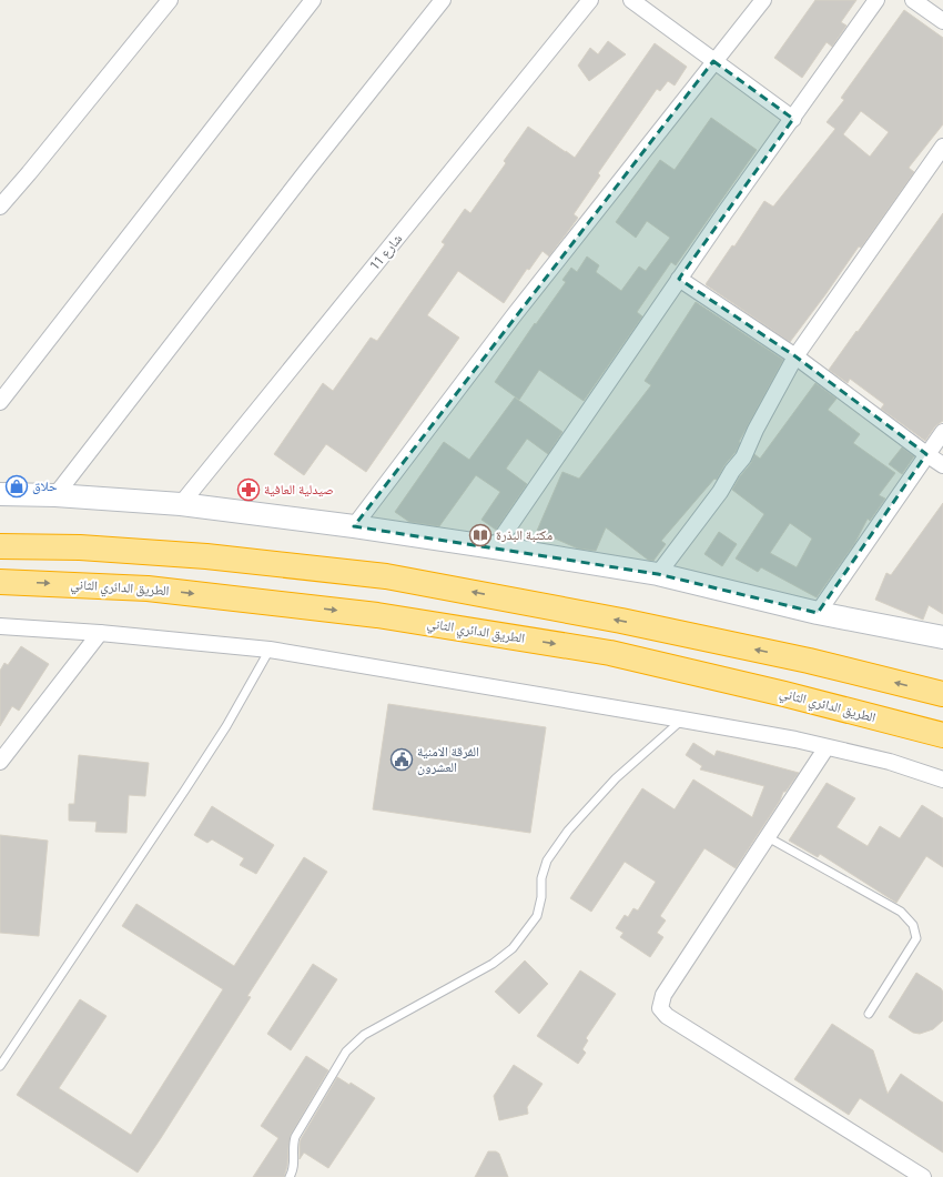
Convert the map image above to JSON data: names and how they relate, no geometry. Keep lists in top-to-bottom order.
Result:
{
  "streets": {
    "highway": ["الطريق الدائري الثاني"],
    "street": ["شارع 11"]
  },
  "places": {
    "shop": ["حلاق"],
    "pharmacy": ["صيدلية العافية"],
    "library": ["مكتبة البذرة"],
    "public building": ["الفرقة الامنية العشرون"]
  }
}
